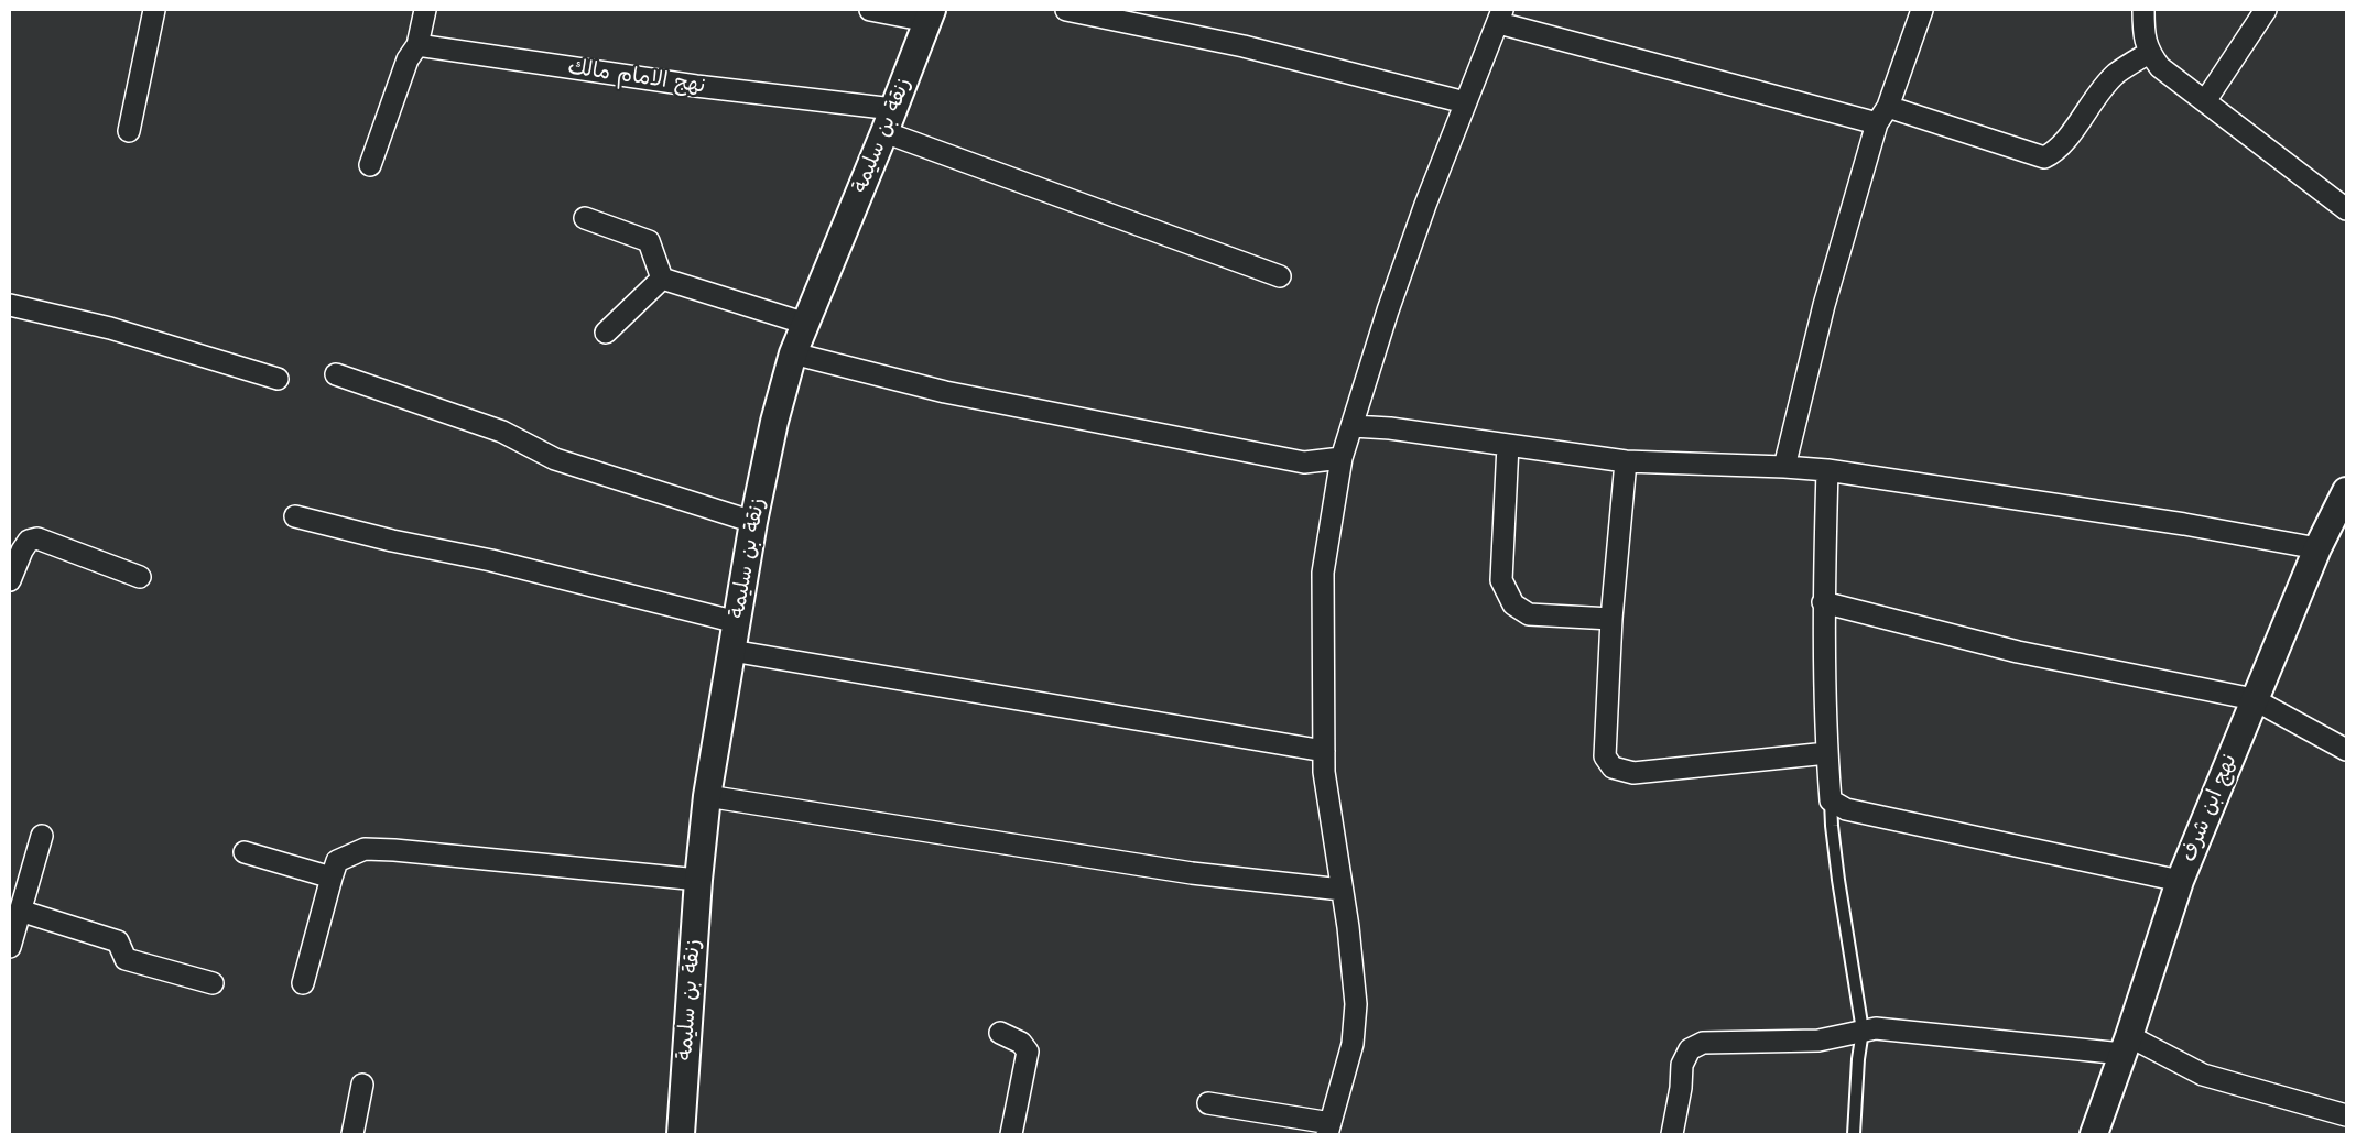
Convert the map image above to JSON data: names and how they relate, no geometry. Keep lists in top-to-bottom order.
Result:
{
  "streets": {
    "street": ["نهج الامام مالك", "زنقة بن سليمة", "نهج ابن شرف"]
  },
  "crossings": [
    ["نهج الامام مالك", "زنقة بن سليمة"]
  ]
}
